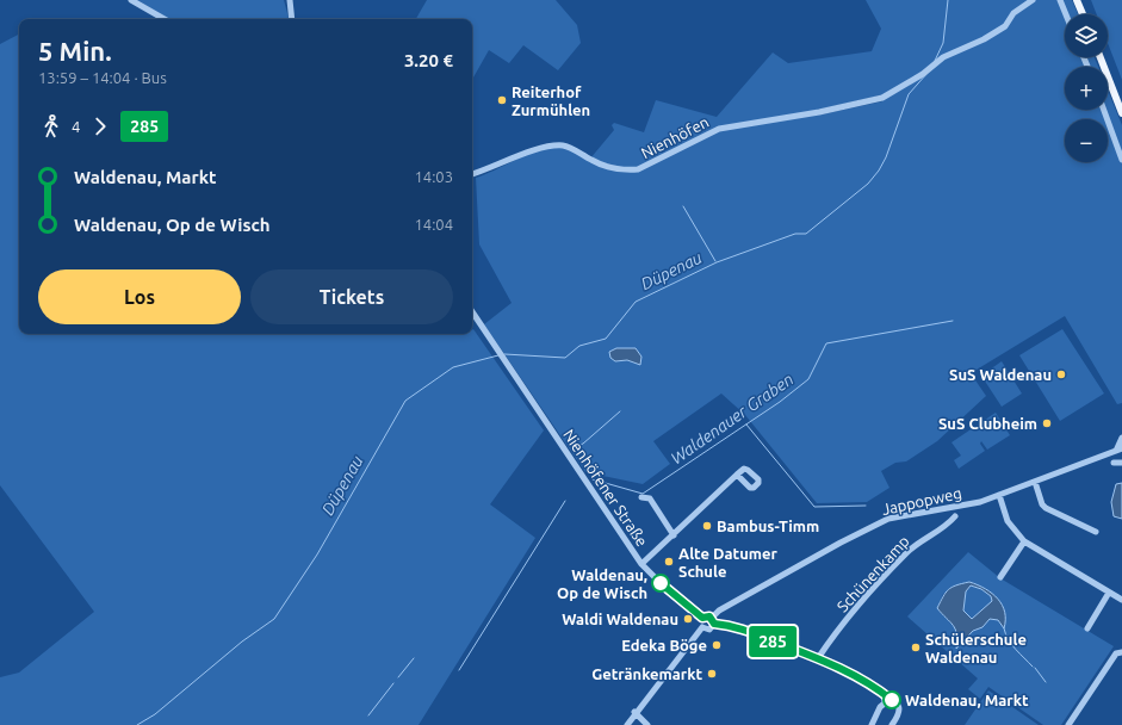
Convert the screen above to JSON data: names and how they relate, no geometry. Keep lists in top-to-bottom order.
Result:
{
  "streets": {
    "street": [
      "Nienhöfen",
      "Nienhöfener Straße",
      "Jappopweg",
      "Schünenkamp"
    ]
  },
  "crossings": [
    ["Nienhöfener Straße", "Jappopweg"]
  ],
  "water": ["Düpenau", "Waldenauer Graben"],
  "places": [
    "Reiterhof Zurmühlen",
    "SuS Waldenau",
    "SuS Clubheim",
    "Bambus-Timm",
    "Alte Datumer Schule",
    "Waldenau, Op de Wisch",
    "Waldi Waldenau",
    "Edeka Böge",
    "Schülerschule Waldenau",
    "Getränkemarkt",
    "Waldenau, Markt"
  ],
  "lines": ["bus line 285"],
  "page": {
    "on_map": "285",
    "map_buttons": ["+", "−"],
    "heading": ["5 Min.", "13:59 – 14:04 · Bus", "3.20 €"],
    "legs": ["4", "285"],
    "list": [
      {
        "name": "Waldenau, Markt",
        "value": "14:03"
      },
      {
        "name": "Waldenau, Op de Wisch",
        "value": "14:04"
      }
    ],
    "buttons": ["Los", "Tickets"]
  }
}
